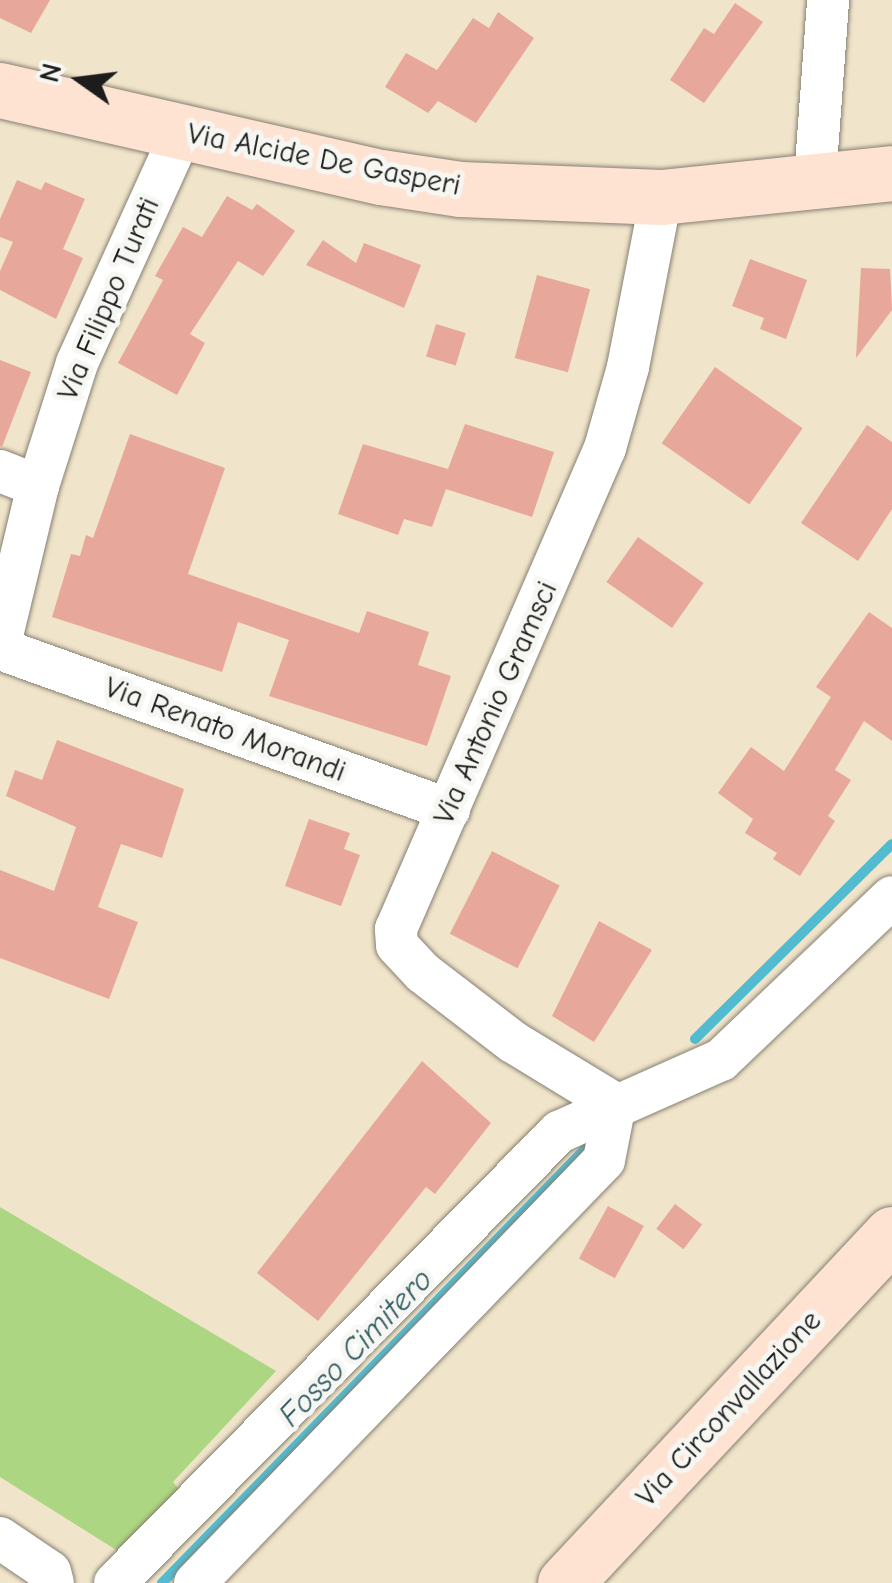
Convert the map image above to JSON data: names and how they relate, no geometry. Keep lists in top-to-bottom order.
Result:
{
  "streets": {
    "street": [
      "Via Alcide De Gasperi",
      "Via Filippo Turati",
      "Via Antonio Gramsci",
      "Via Renato Morandi",
      "Via Circonvallazione"
    ]
  },
  "crossings": [
    ["Via Alcide De Gasperi", "Via Filippo Turati"],
    ["Via Alcide De Gasperi", "Via Antonio Gramsci"],
    ["Via Filippo Turati", "Via Renato Morandi"],
    ["Via Antonio Gramsci", "Via Renato Morandi"]
  ],
  "water": ["Fosso Cimitero"],
  "north": "left"
}
